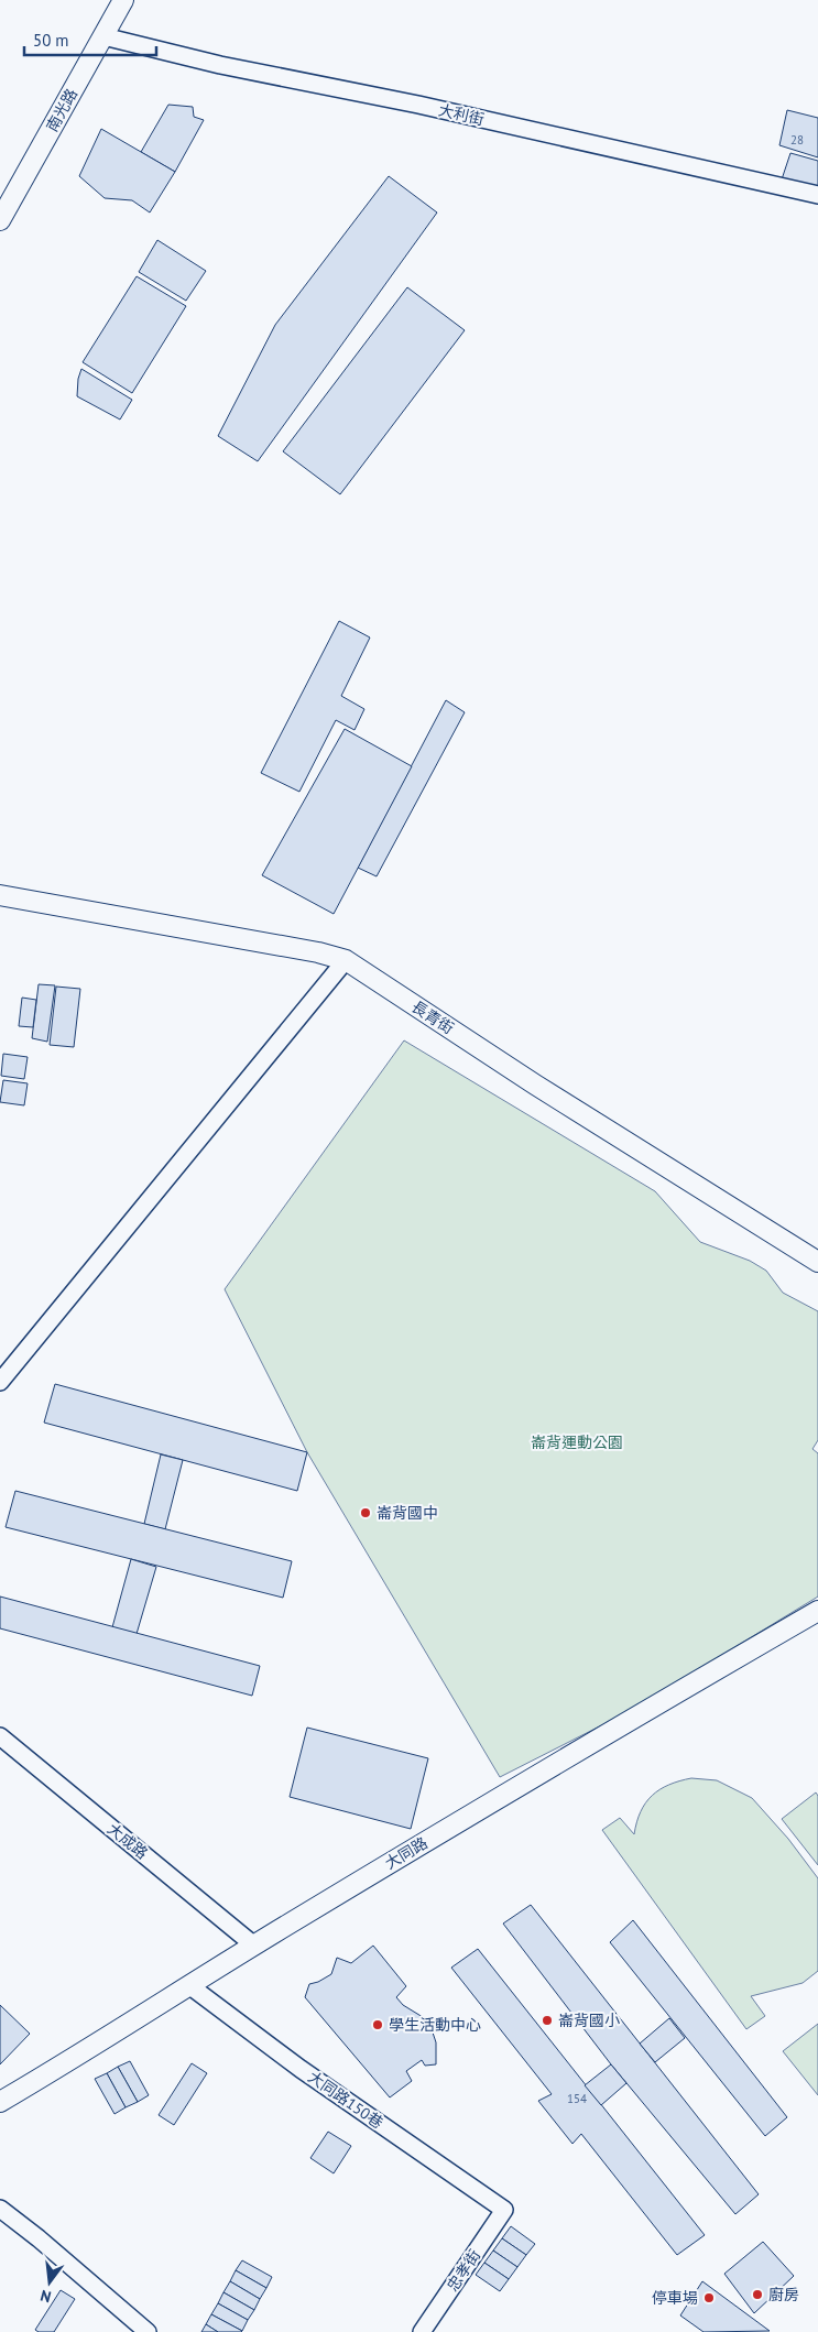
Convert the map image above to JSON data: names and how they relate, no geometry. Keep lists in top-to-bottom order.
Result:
{
  "streets": {
    "street": [
      "南光路",
      "大利街",
      "長青街",
      "大成路",
      "大同路",
      "大同路150巷",
      "忠孝街"
    ]
  },
  "crossings": [
    ["南光路", "大利街"],
    ["大成路", "大同路"],
    ["大同路", "大同路150巷"],
    ["大同路150巷", "忠孝街"]
  ],
  "parks": ["崙背運動公園"],
  "places": [
    "崙背國中",
    "崙背國小",
    "學生活動中心",
    "廚房",
    "停車場"
  ],
  "house_numbers": ["28", "154"],
  "scale_bar": "50 m",
  "north": "bottom"
}
